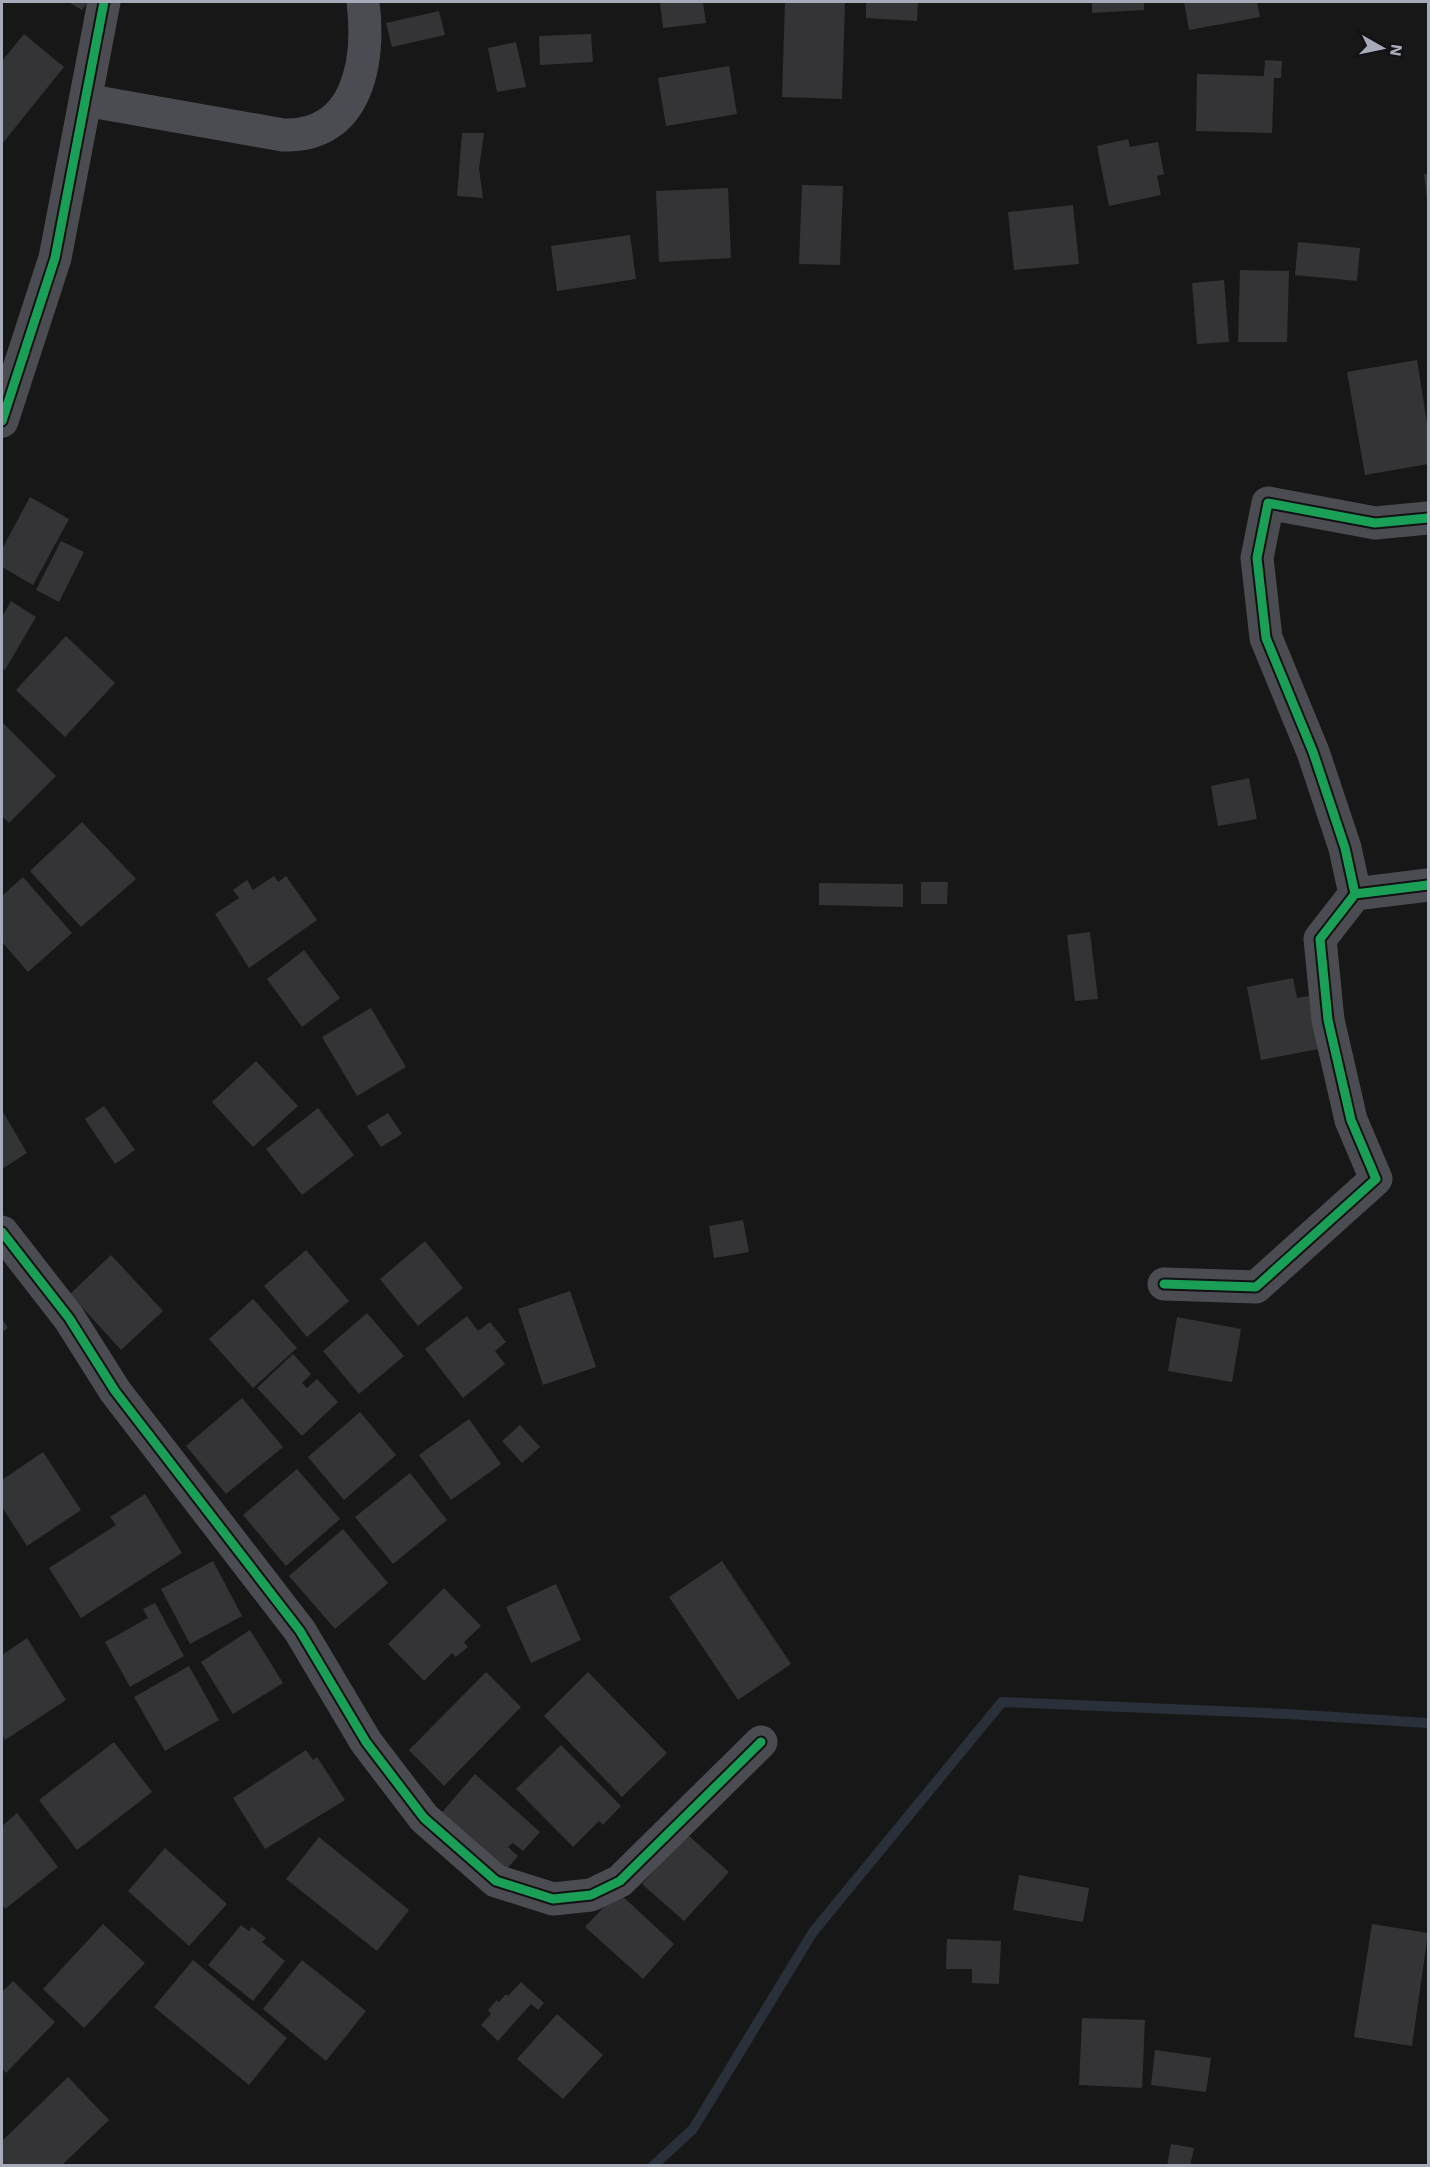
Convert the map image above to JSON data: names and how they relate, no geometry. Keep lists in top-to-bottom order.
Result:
{
  "north": "right"
}
